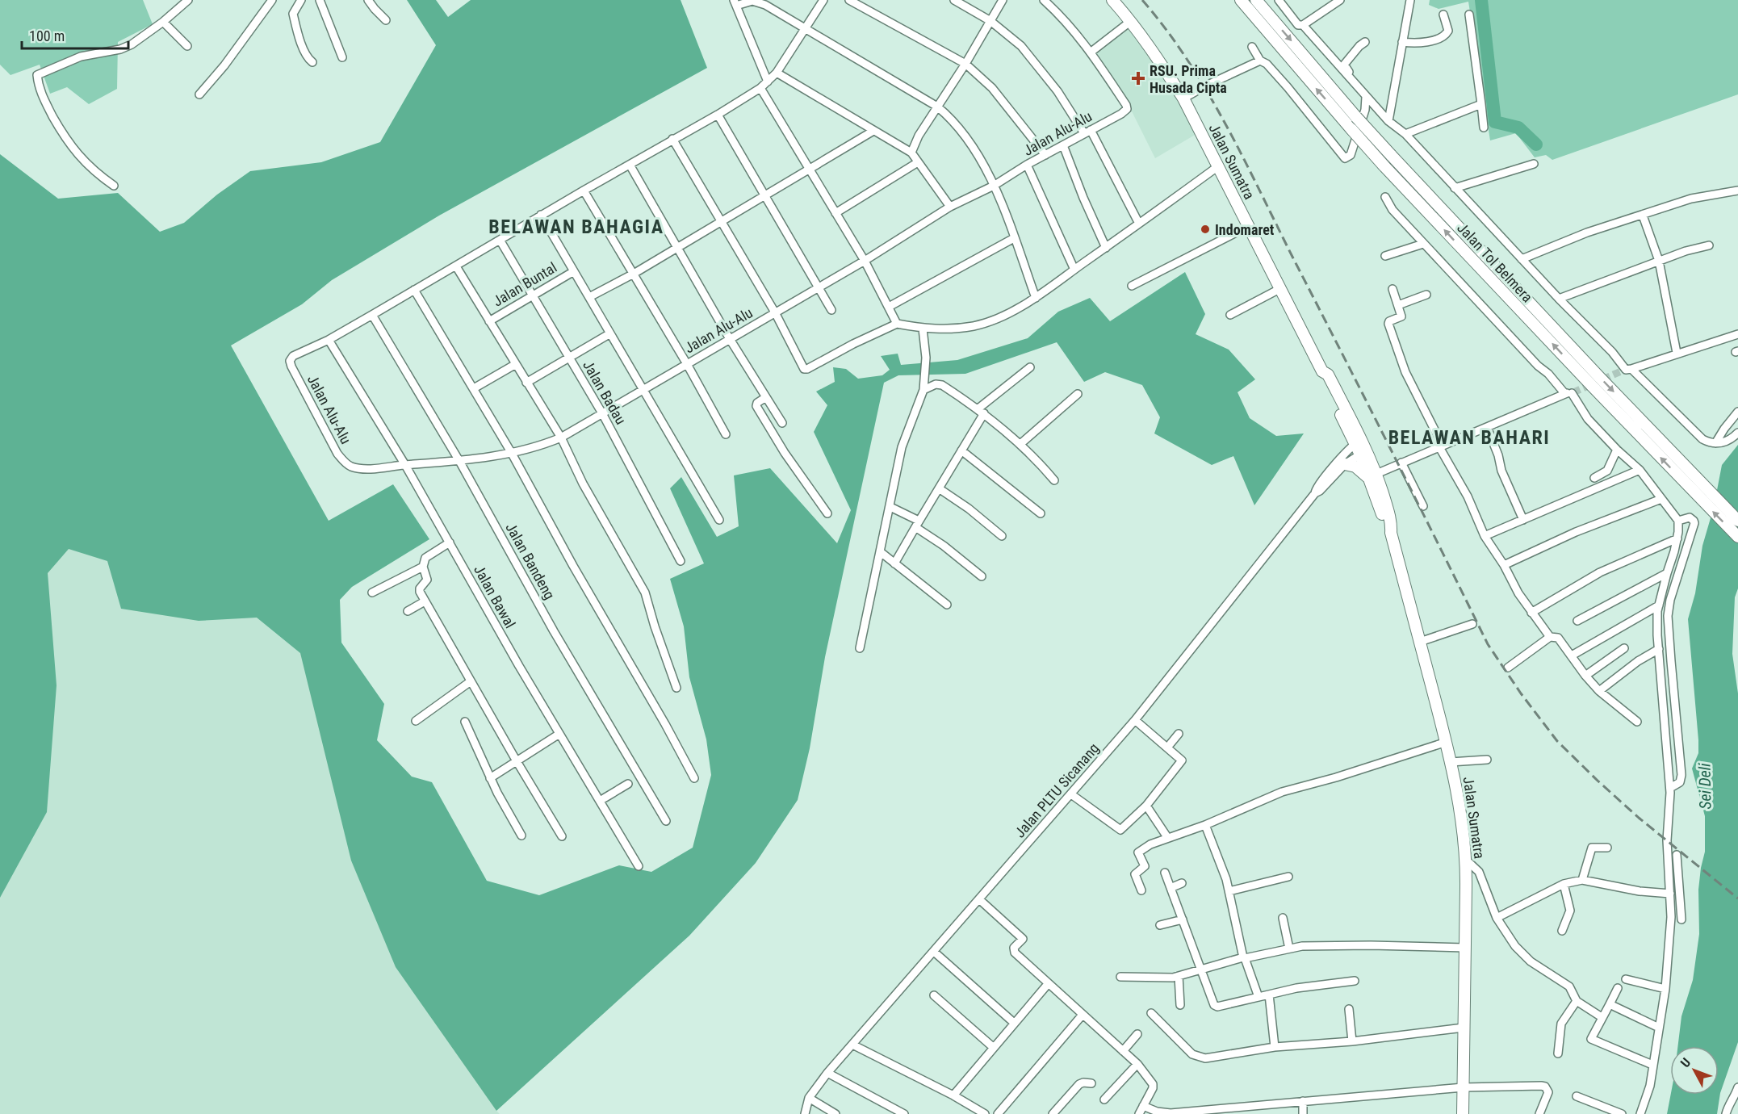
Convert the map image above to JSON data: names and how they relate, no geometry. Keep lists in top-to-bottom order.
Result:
{
  "streets": {
    "highway": ["Jalan Sumatra", "Jalan Tol Belmera"],
    "street": [
      "Jalan Alu-Alu",
      "Jalan Buntal",
      "Jalan Badau",
      "Jalan Bandeng",
      "Jalan Bawal",
      "Jalan PLTU Sicanang"
    ]
  },
  "crossings": [
    ["Jalan Alu-Alu", "Jalan Badau"],
    ["Jalan Alu-Alu", "Jalan Bandeng"],
    ["Jalan Alu-Alu", "Jalan Bawal"],
    ["Jalan Sumatra", "Jalan PLTU Sicanang"],
    ["Jalan Buntal", "Jalan Badau"]
  ],
  "districts": ["BELAWAN BAHAGIA", "BELAWAN BAHARI"],
  "water": ["Sei Deli"],
  "places": {
    "health": ["RSU. Prima Husada Cipta"],
    "other": ["Indomaret"]
  },
  "scale_bar": "100 m",
  "north": "top left"
}
